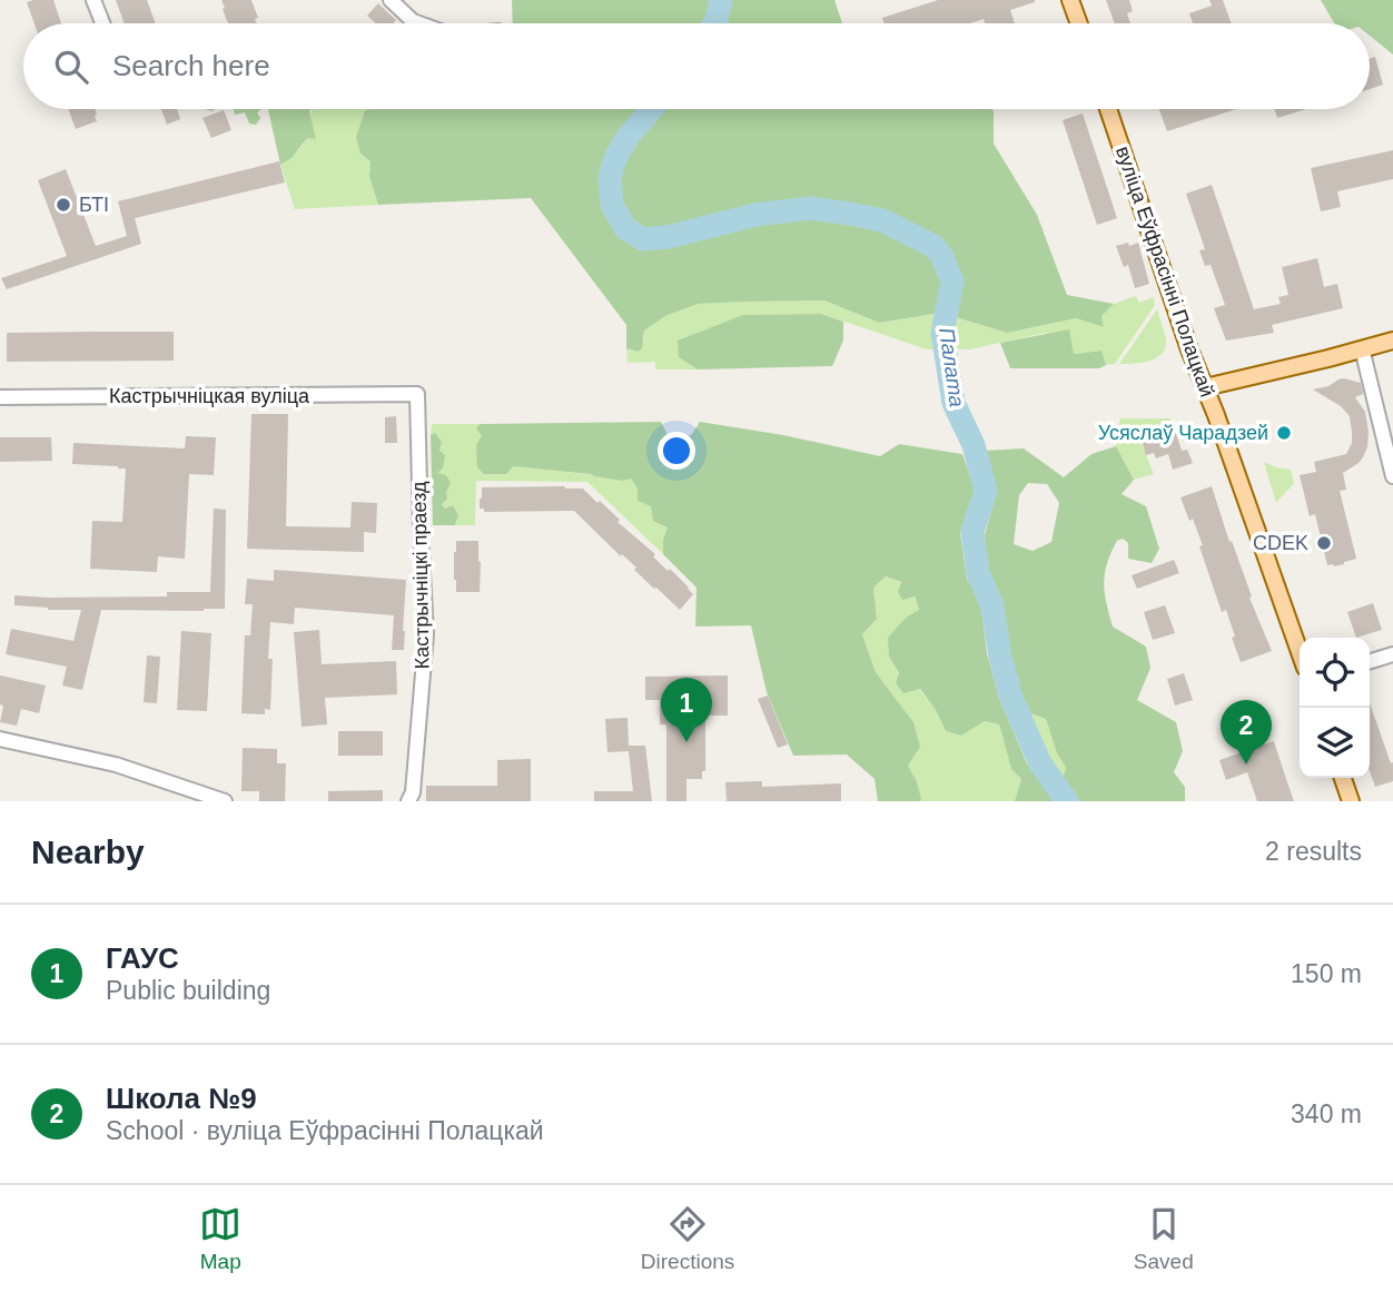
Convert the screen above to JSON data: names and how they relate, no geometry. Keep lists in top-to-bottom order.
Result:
{
  "streets": {
    "main road": ["вуліца Еўфрасінні Полацкай"],
    "street": ["Кастрычніцкая вуліца", "Кастрычніцкі праезд"]
  },
  "crossings": [
    ["Кастрычніцкая вуліца", "Кастрычніцкі праезд"]
  ],
  "water": ["Палата"],
  "places": ["БТІ", "Усяслаў Чарадзей", "CDEK"],
  "page": {
    "search": "Search here",
    "pins": ["1", "2"],
    "heading": ["Nearby", "2 results"],
    "list": [
      {
        "mark": "1",
        "name": "ГАУС",
        "note": "Public building",
        "value": "150 m"
      },
      {
        "mark": "2",
        "name": "Школа №9",
        "note": "School · вуліца Еўфрасінні Полацкай",
        "value": "340 m"
      }
    ],
    "nav": ["Map", "Directions", "Saved"]
  }
}
